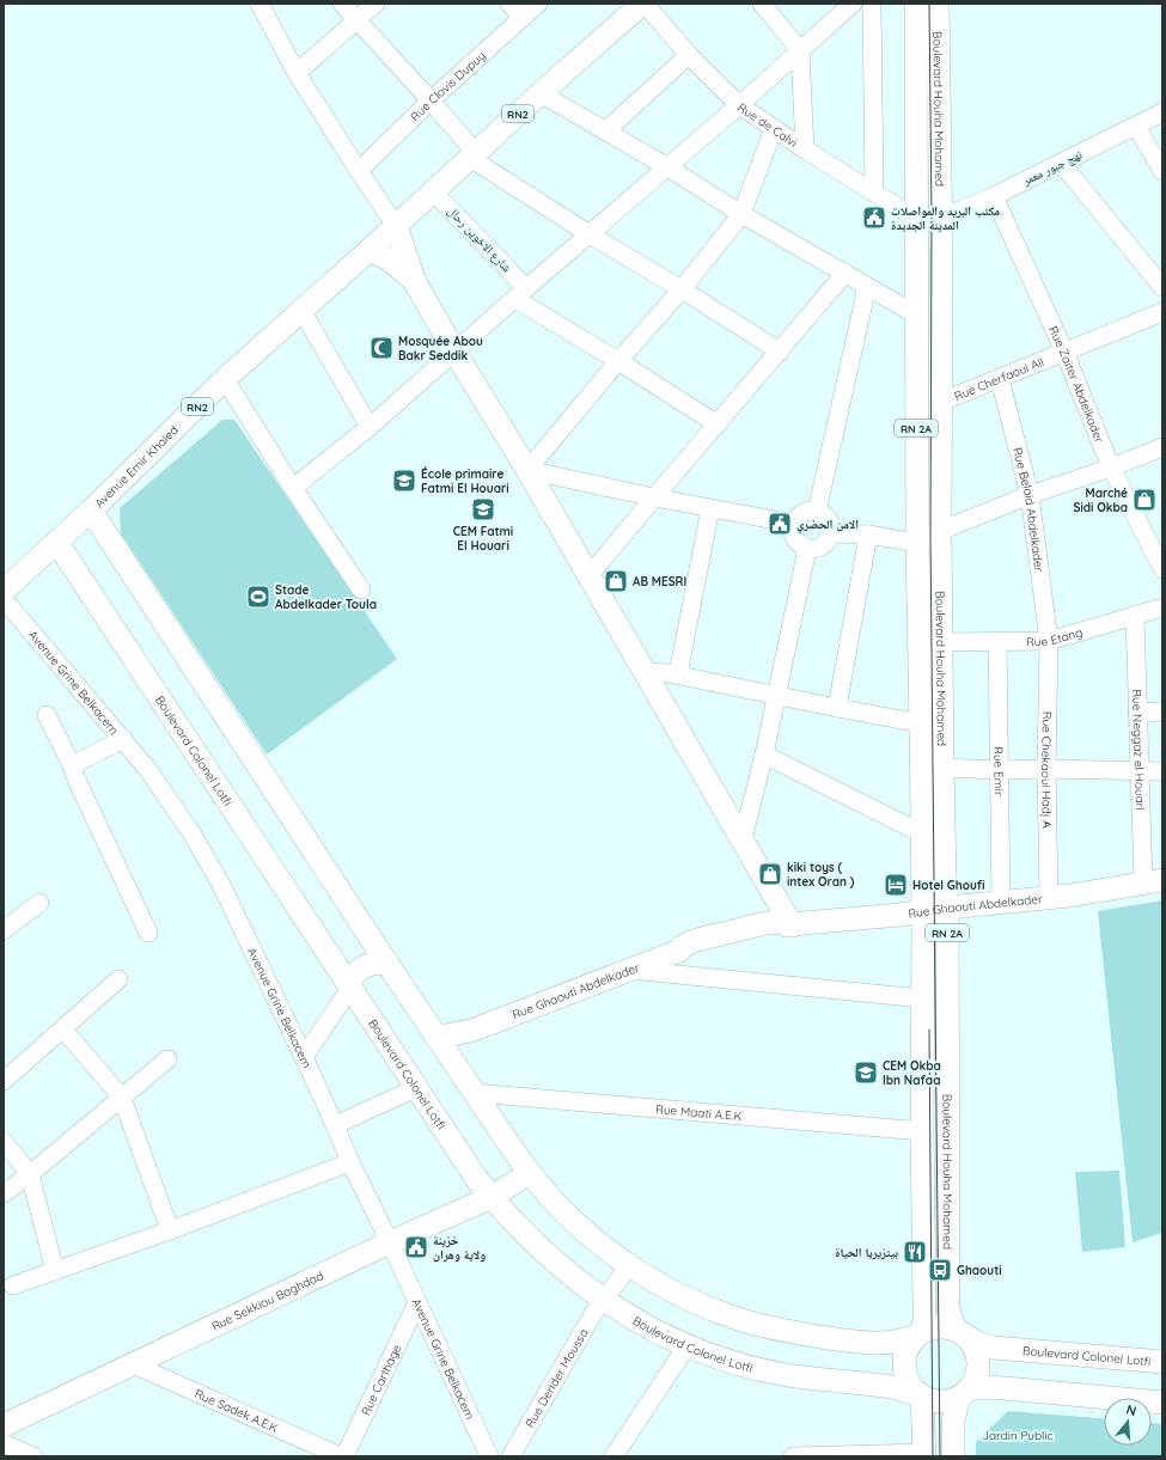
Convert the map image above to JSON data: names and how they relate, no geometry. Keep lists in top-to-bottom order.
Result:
{
  "streets": {
    "main road": [
      "Boulevard Houha Mohamed",
      "RN2",
      "RN 2A",
      "Avenue Emir Khaled",
      "Boulevard Colonel Lotfi",
      "Rue Ghaouti Abdelkader",
      "Rue Sekkiou Baghdad"
    ],
    "street": [
      "Rue Clovis Dupuy",
      "Rue de Calvi",
      "نهج جبور معمر",
      "شارع الاخوين رحال",
      "Rue Cherfaoui Ali",
      "Rue Zaiter Abdelkader",
      "Rue Belaid Abdelkader",
      "Rue Etang",
      "Avenue Grine Belkacem",
      "Rue Neggaz el Houari",
      "Rue Chekaoui Hadj A",
      "Rue Emir",
      "Rue Maati A.E.K",
      "Rue Derider Moussa",
      "Rue Carthage",
      "Rue Sadek A.E.K"
    ]
  },
  "crossings": [
    ["Boulevard Houha Mohamed", "Rue de Calvi"],
    ["Boulevard Houha Mohamed", "نهج جبور معمر"],
    ["Boulevard Houha Mohamed", "Rue Cherfaoui Ali"],
    ["Boulevard Houha Mohamed", "Rue Etang"],
    ["Boulevard Houha Mohamed", "Boulevard Colonel Lotfi"],
    ["Boulevard Houha Mohamed", "Rue Ghaouti Abdelkader"],
    ["Boulevard Houha Mohamed", "Rue Maati A.E.K"],
    ["RN2", "Rue de Calvi"],
    ["RN2", "شارع الاخوين رحال"],
    ["RN2", "Avenue Emir Khaled"],
    ["نهج جبور معمر", "Rue Zaiter Abdelkader"],
    ["Rue Cherfaoui Ali", "Rue Zaiter Abdelkader"],
    ["Rue Cherfaoui Ali", "Rue Belaid Abdelkader"],
    ["Avenue Emir Khaled", "Boulevard Colonel Lotfi"],
    ["Rue Belaid Abdelkader", "Rue Etang"],
    ["Rue Belaid Abdelkader", "Rue Chekaoui Hadj A"],
    ["Rue Etang", "Rue Neggaz el Houari"],
    ["Rue Etang", "Rue Chekaoui Hadj A"],
    ["Rue Etang", "Rue Emir"],
    ["Avenue Grine Belkacem", "Rue Sekkiou Baghdad"],
    ["Avenue Grine Belkacem", "Rue Carthage"],
    ["Rue Neggaz el Houari", "Rue Ghaouti Abdelkader"],
    ["Boulevard Colonel Lotfi", "Rue Sekkiou Baghdad"],
    ["Boulevard Colonel Lotfi", "Rue Derider Moussa"],
    ["Rue Chekaoui Hadj A", "Rue Ghaouti Abdelkader"],
    ["Rue Emir", "Rue Ghaouti Abdelkader"],
    ["Rue Sekkiou Baghdad", "Rue Sadek A.E.K"]
  ],
  "parks": ["Jardin Public"],
  "places": {
    "public building": ["مكتب البريد والمواصلات المدينة الجديدة", "الامن الحضري", "خزينة ولاية وهران"],
    "mosque": ["Mosquée Abou Bakr Seddik"],
    "school or university": ["École primaire Fatmi El Houari", "CEM Fatmi El Houari", "CEM Okba Ibn Nafaa"],
    "shop": ["Marché Sidi Okba", "AB MESRI", "kiki toys ( intex Oran )"],
    "sports": ["Stade Abdelkader Toula"],
    "hotel": ["Hotel Ghoufi"],
    "restaurant": ["بيتزيريا الحياة"],
    "bus stop": ["Ghaouti"]
  },
  "north": "top"
}
